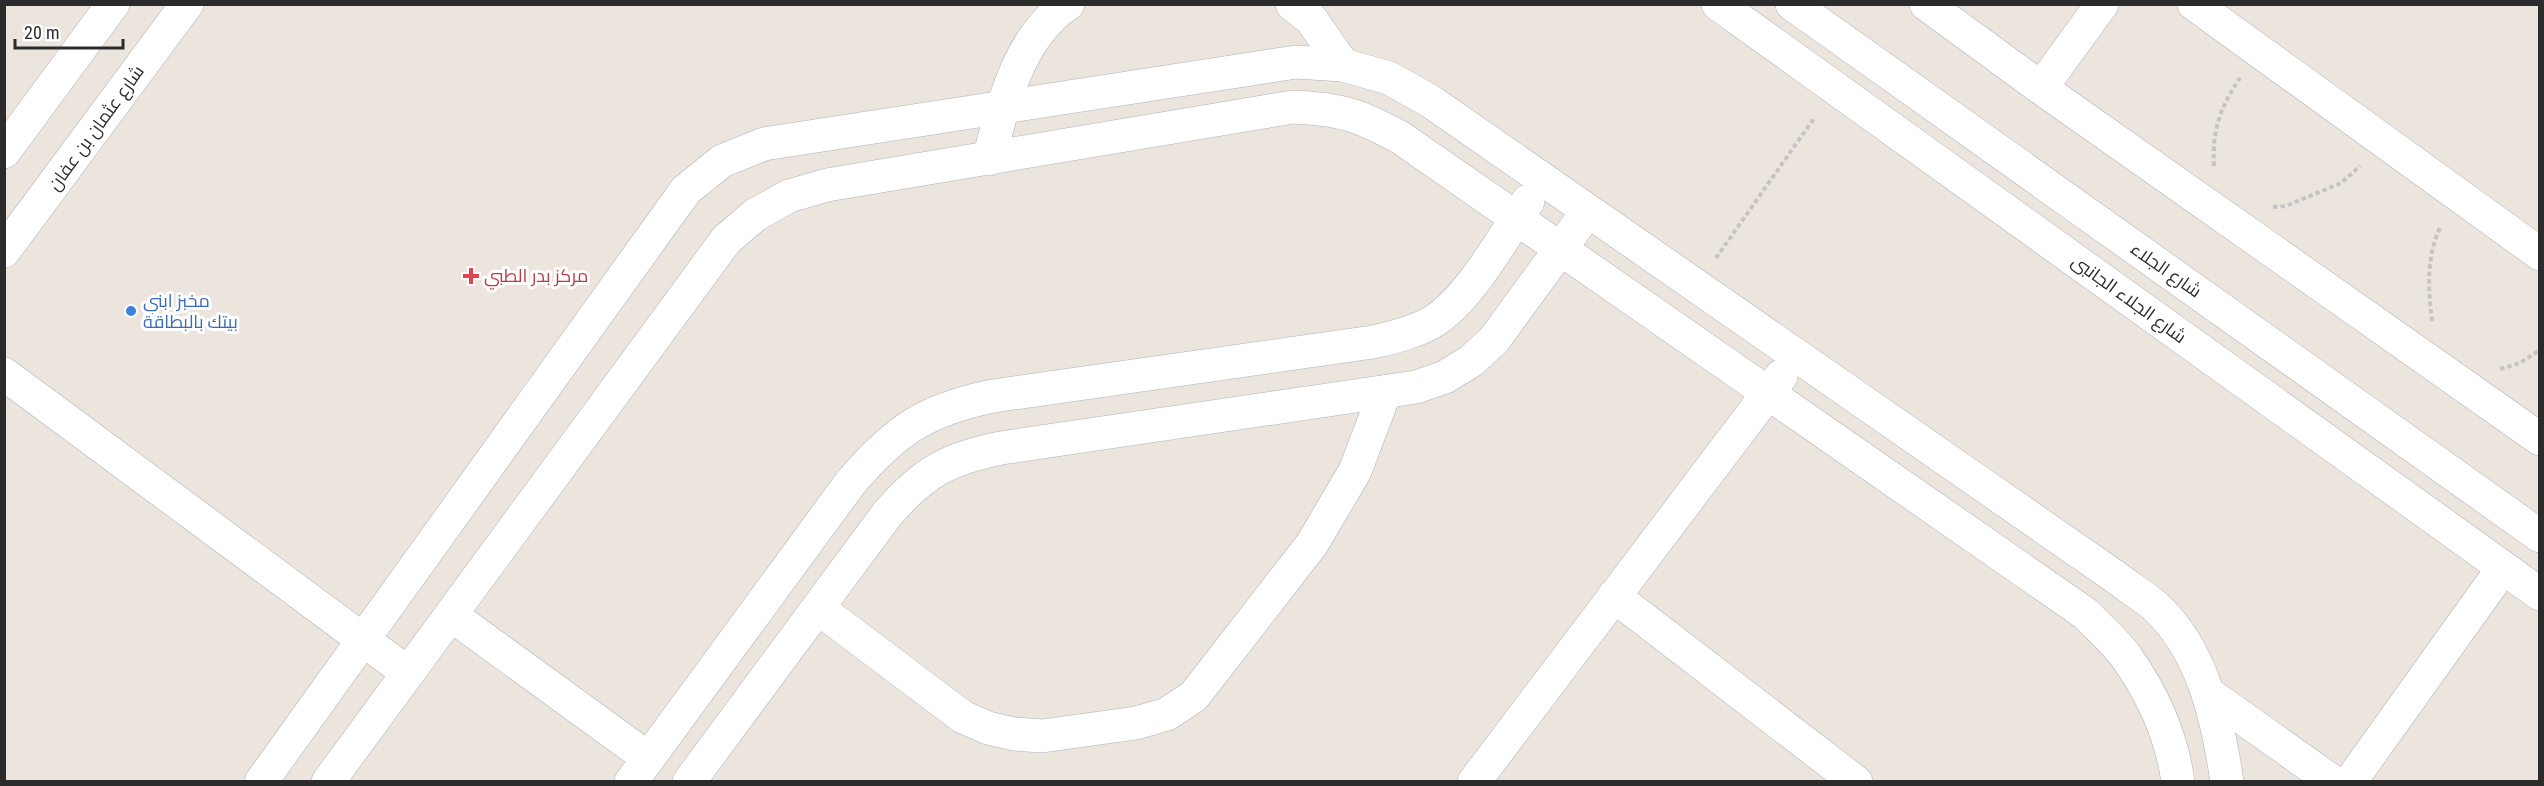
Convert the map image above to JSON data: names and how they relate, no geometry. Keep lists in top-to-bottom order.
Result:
{
  "streets": {
    "street": ["شارع عثمان بن عفان", "شارع الجلاء", "شارع الجلاء الجانبى"]
  },
  "places": {
    "health": ["مركز بدر الطبي"],
    "other": ["مخبز ابني بيتك بالبطاقة"]
  },
  "scale_bar": "20 m"
}
